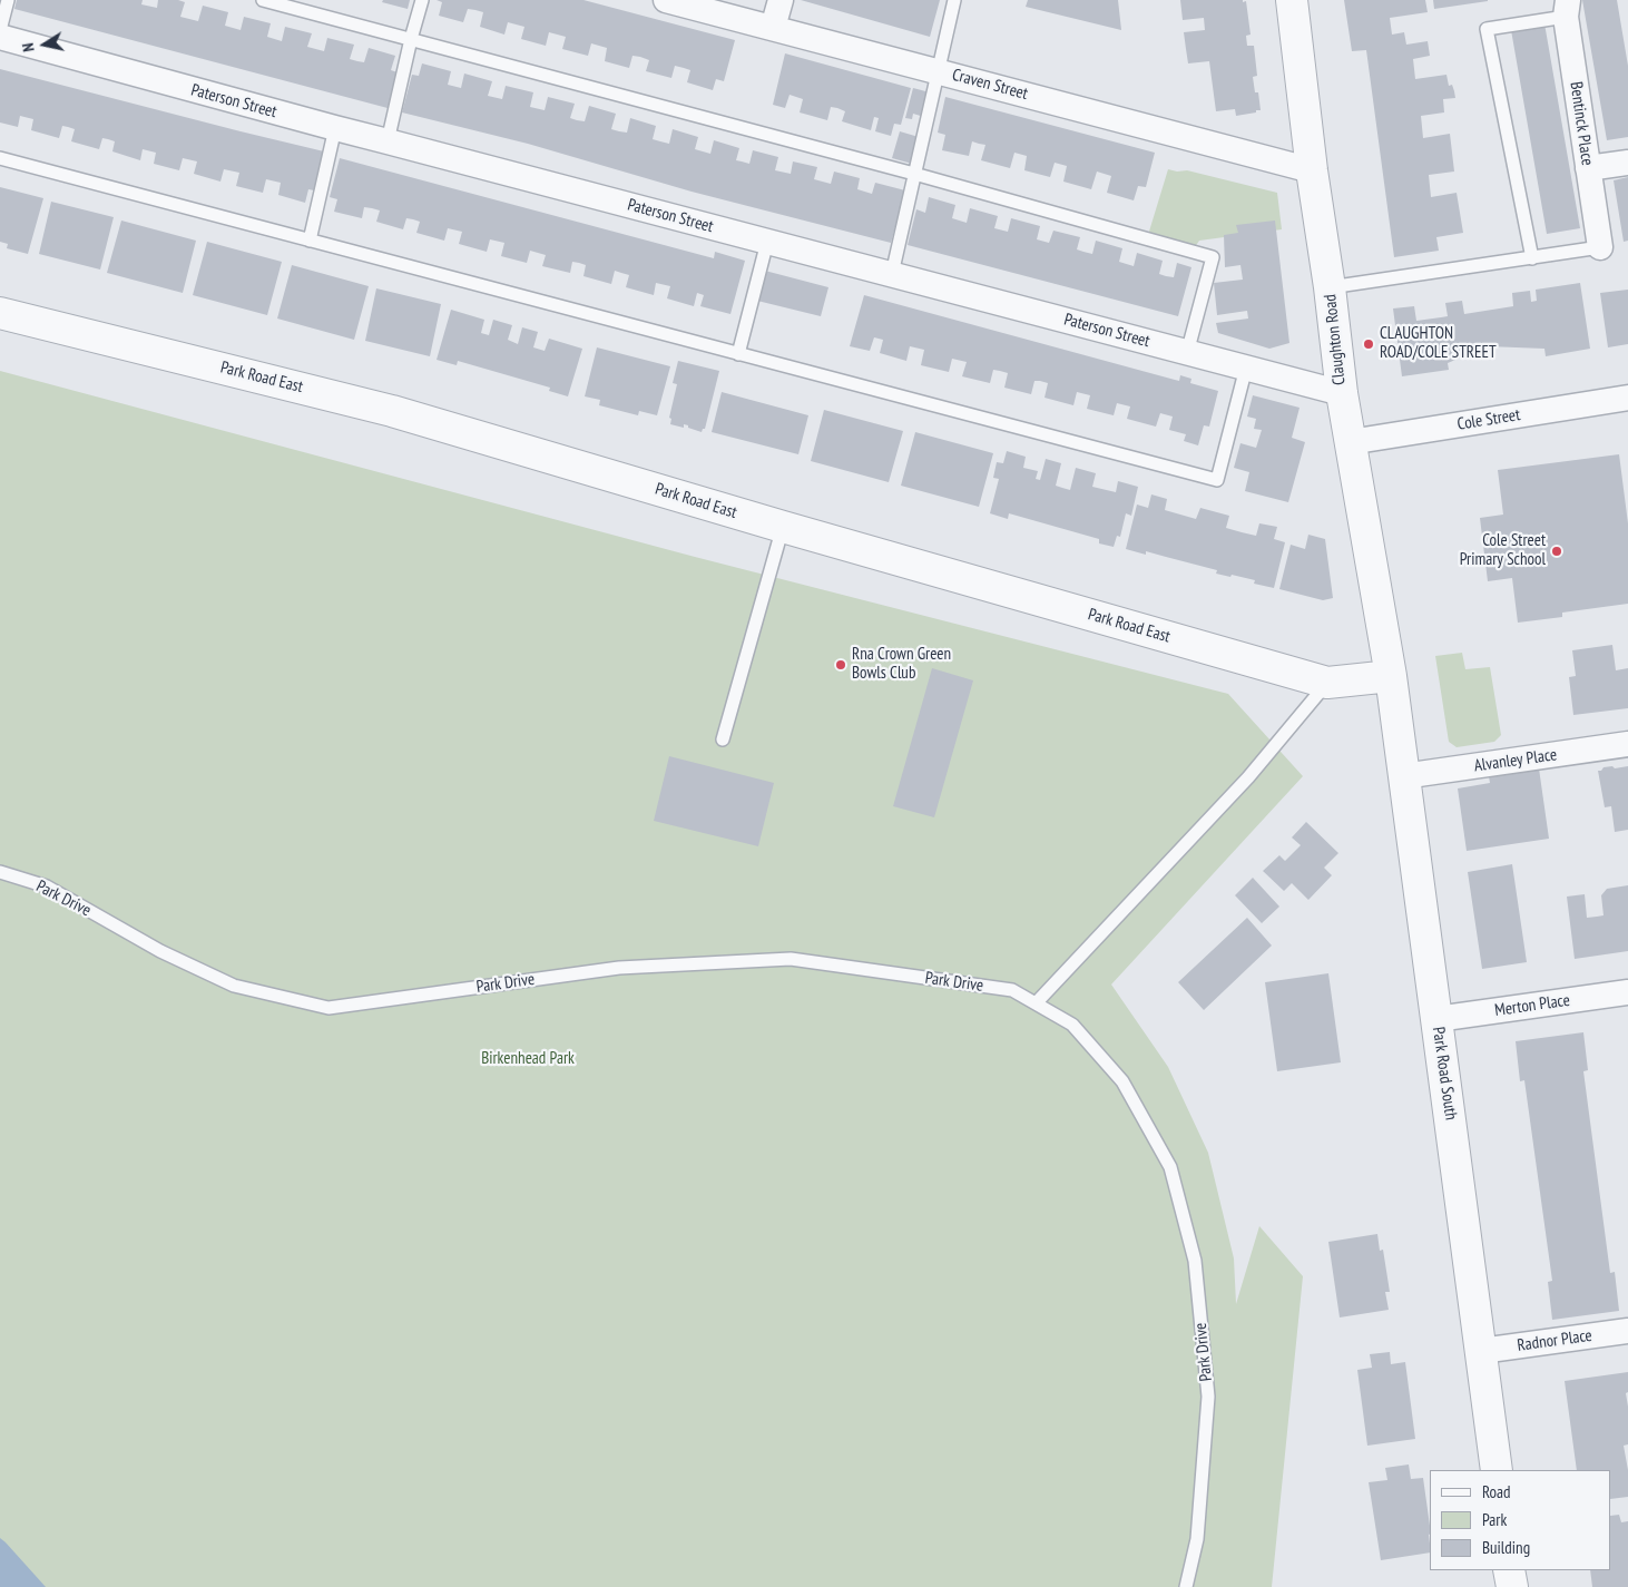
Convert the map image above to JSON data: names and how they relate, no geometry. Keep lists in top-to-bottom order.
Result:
{
  "streets": {
    "street": [
      "Craven Street",
      "Paterson Street",
      "Bentinck Place",
      "Claughton Road",
      "Park Road East",
      "Cole Street",
      "Alvanley Place",
      "Merton Place",
      "Park Road South",
      "Radnor Place"
    ],
    "lane": ["Park Drive"]
  },
  "crossings": [
    ["Craven Street", "Claughton Road"],
    ["Paterson Street", "Claughton Road"],
    ["Claughton Road", "Park Road East"],
    ["Claughton Road", "Cole Street"],
    ["Claughton Road", "Park Road South"],
    ["Park Road East", "Park Road South"],
    ["Alvanley Place", "Park Road South"],
    ["Merton Place", "Park Road South"],
    ["Park Road South", "Radnor Place"]
  ],
  "parks": ["Birkenhead Park"],
  "places": ["CLAUGHTON ROAD/COLE STREET", "Cole Street Primary School", "Rna Crown Green Bowls Club"],
  "legend": ["Road", "Park", "Building"],
  "north": "left"
}
